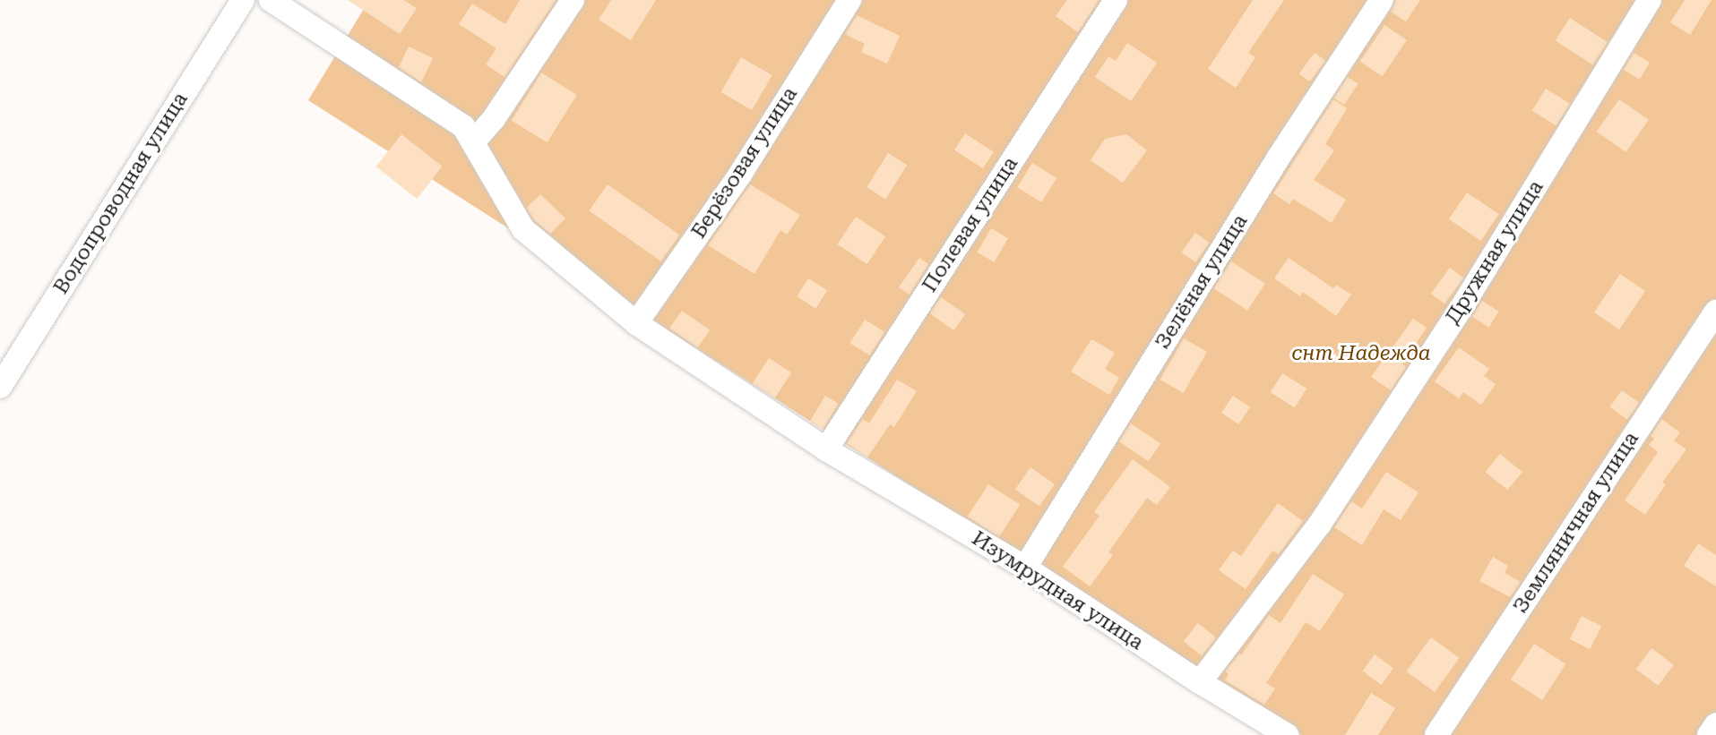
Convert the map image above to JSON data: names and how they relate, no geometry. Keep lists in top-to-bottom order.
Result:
{
  "streets": {
    "street": [
      "Берёзовая улица",
      "Водопроводная улица",
      "Полевая улица",
      "Дружная улица",
      "Зелёная улица",
      "Земляничная улица",
      "Изумрудная улица"
    ]
  },
  "crossings": [
    ["Берёзовая улица", "Изумрудная улица"],
    ["Полевая улица", "Изумрудная улица"],
    ["Дружная улица", "Изумрудная улица"],
    ["Зелёная улица", "Изумрудная улица"]
  ],
  "parks": ["снт Надежда"]
}
